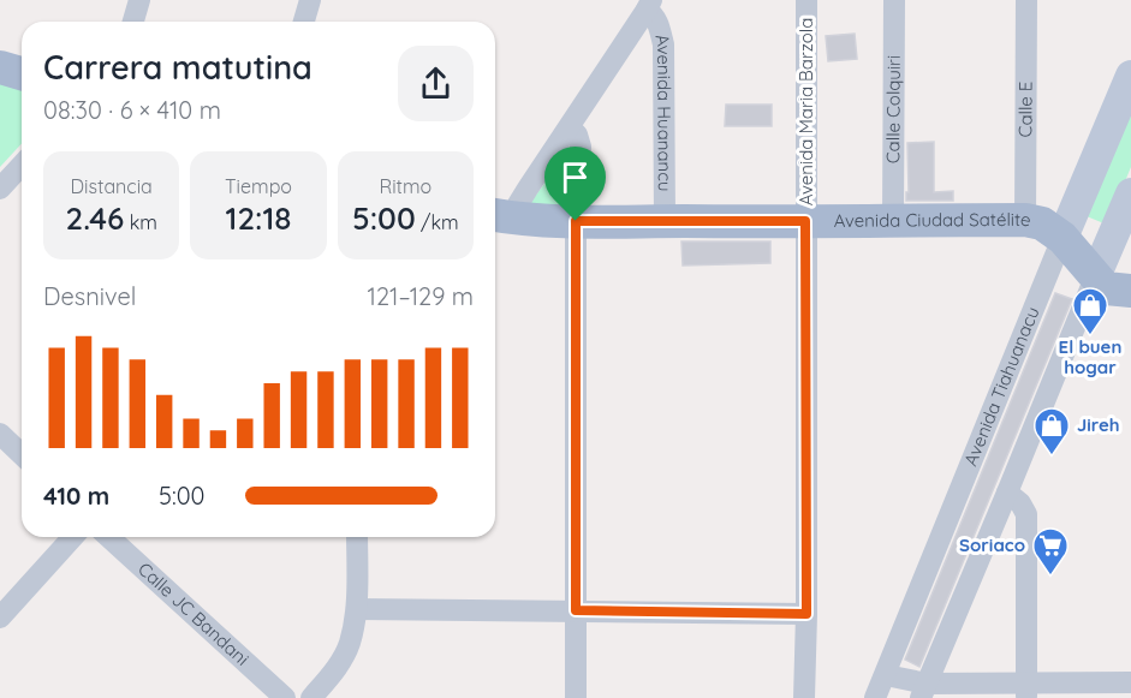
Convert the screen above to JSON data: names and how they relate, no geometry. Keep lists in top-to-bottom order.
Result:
{
  "streets": {
    "main road": ["Avenida Ciudad Satélite", "Avenida Tiahuanacu"],
    "street": [
      "Calle Colquiri",
      "Calle E",
      "Avenida Maria Barzola",
      "Avenida Huanancu",
      "Calle JC Bandani"
    ]
  },
  "crossings": [
    ["Calle Colquiri", "Avenida Ciudad Satélite"],
    ["Calle E", "Avenida Ciudad Satélite"],
    ["Avenida Maria Barzola", "Avenida Ciudad Satélite"],
    ["Avenida Huanancu", "Avenida Ciudad Satélite"],
    ["Avenida Ciudad Satélite", "Avenida Tiahuanacu"]
  ],
  "places": {
    "shop": ["El buen hogar", "Jireh"],
    "supermarket": ["Soriaco"]
  },
  "page": {
    "heading": ["Carrera matutina", "08:30 · 6 × 410 m"],
    "stats": [
      ["Distancia", "2.46 km"],
      ["Tiempo", "12:18"],
      ["Ritmo", "5:00 /km"]
    ],
    "chart": ["Desnivel", "121–129 m"],
    "list": [
      {
        "name": "410 m",
        "note": "5:00"
      }
    ]
  }
}
